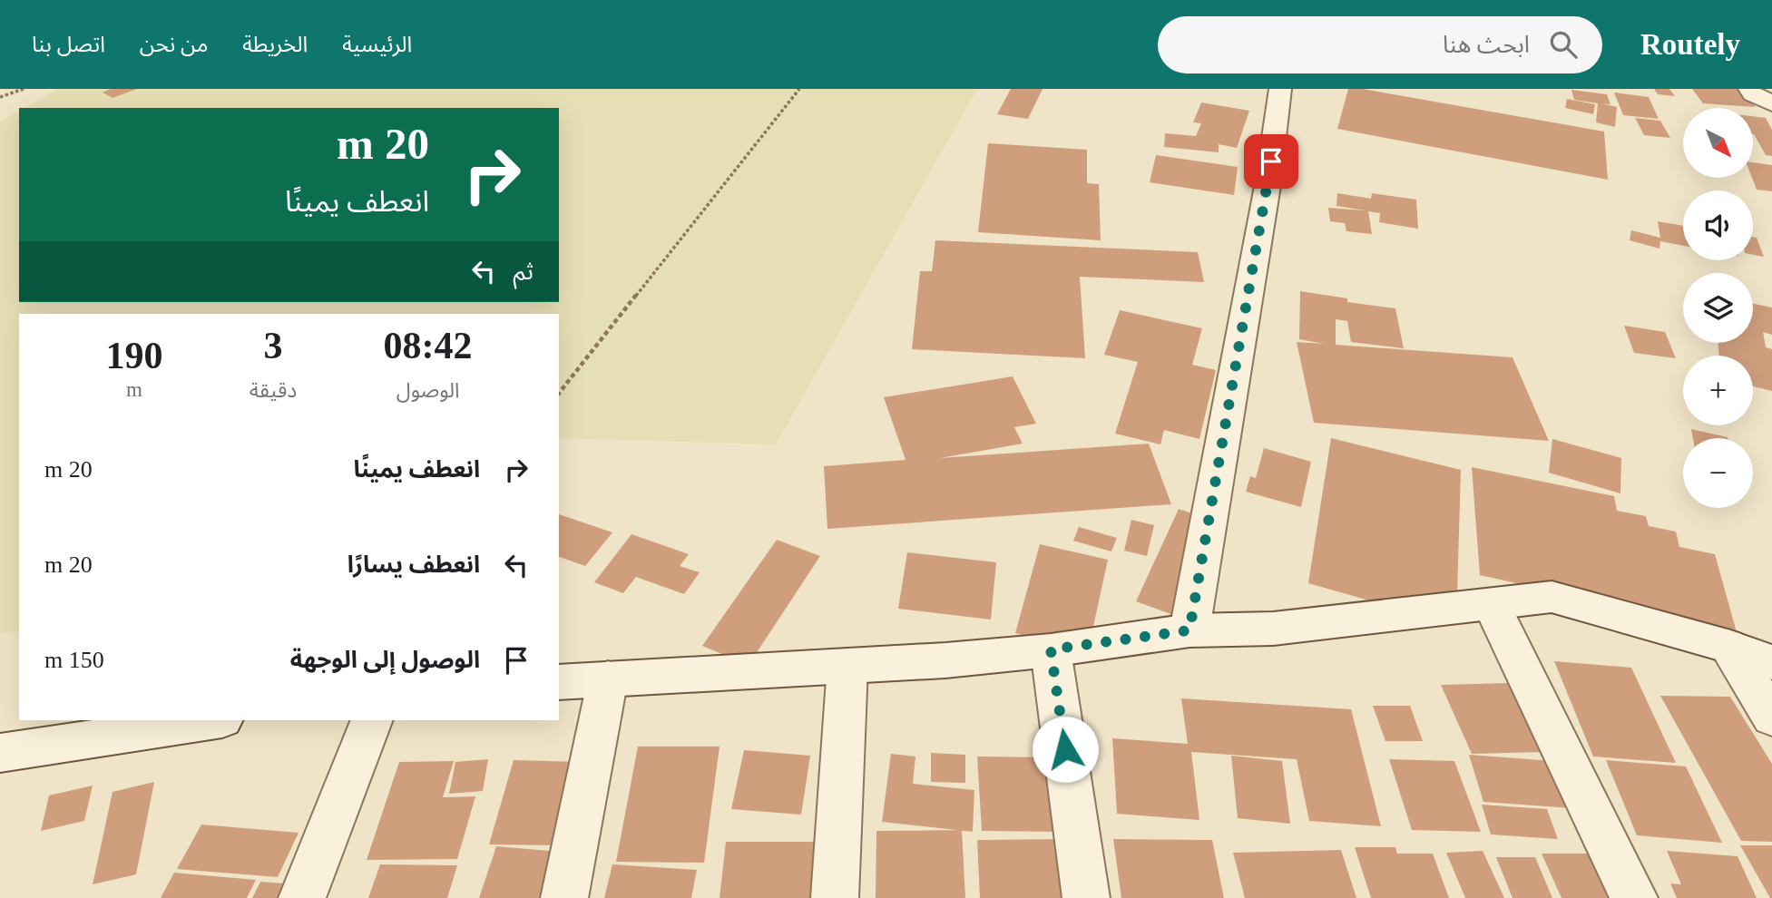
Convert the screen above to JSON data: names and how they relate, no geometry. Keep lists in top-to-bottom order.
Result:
{
  "north": "bottom right",
  "page": {
    "header": "Routely",
    "search": "ابحث هنا",
    "nav": [
      "الرئيسية",
      "الخريطة",
      "من نحن",
      "اتصل بنا"
    ],
    "map_buttons": ["+", "−"],
    "turn": ["20 m", "انعطف يمينًا"],
    "then": "ثم",
    "eta": [
      "08:42",
      "الوصول",
      "3",
      "دقيقة",
      "190",
      "m"
    ],
    "list": [
      {
        "name": "انعطف يمينًا",
        "value": "20 m"
      },
      {
        "name": "انعطف يسارًا",
        "value": "20 m"
      },
      {
        "name": "الوصول إلى الوجهة",
        "value": "150 m"
      }
    ]
  }
}
